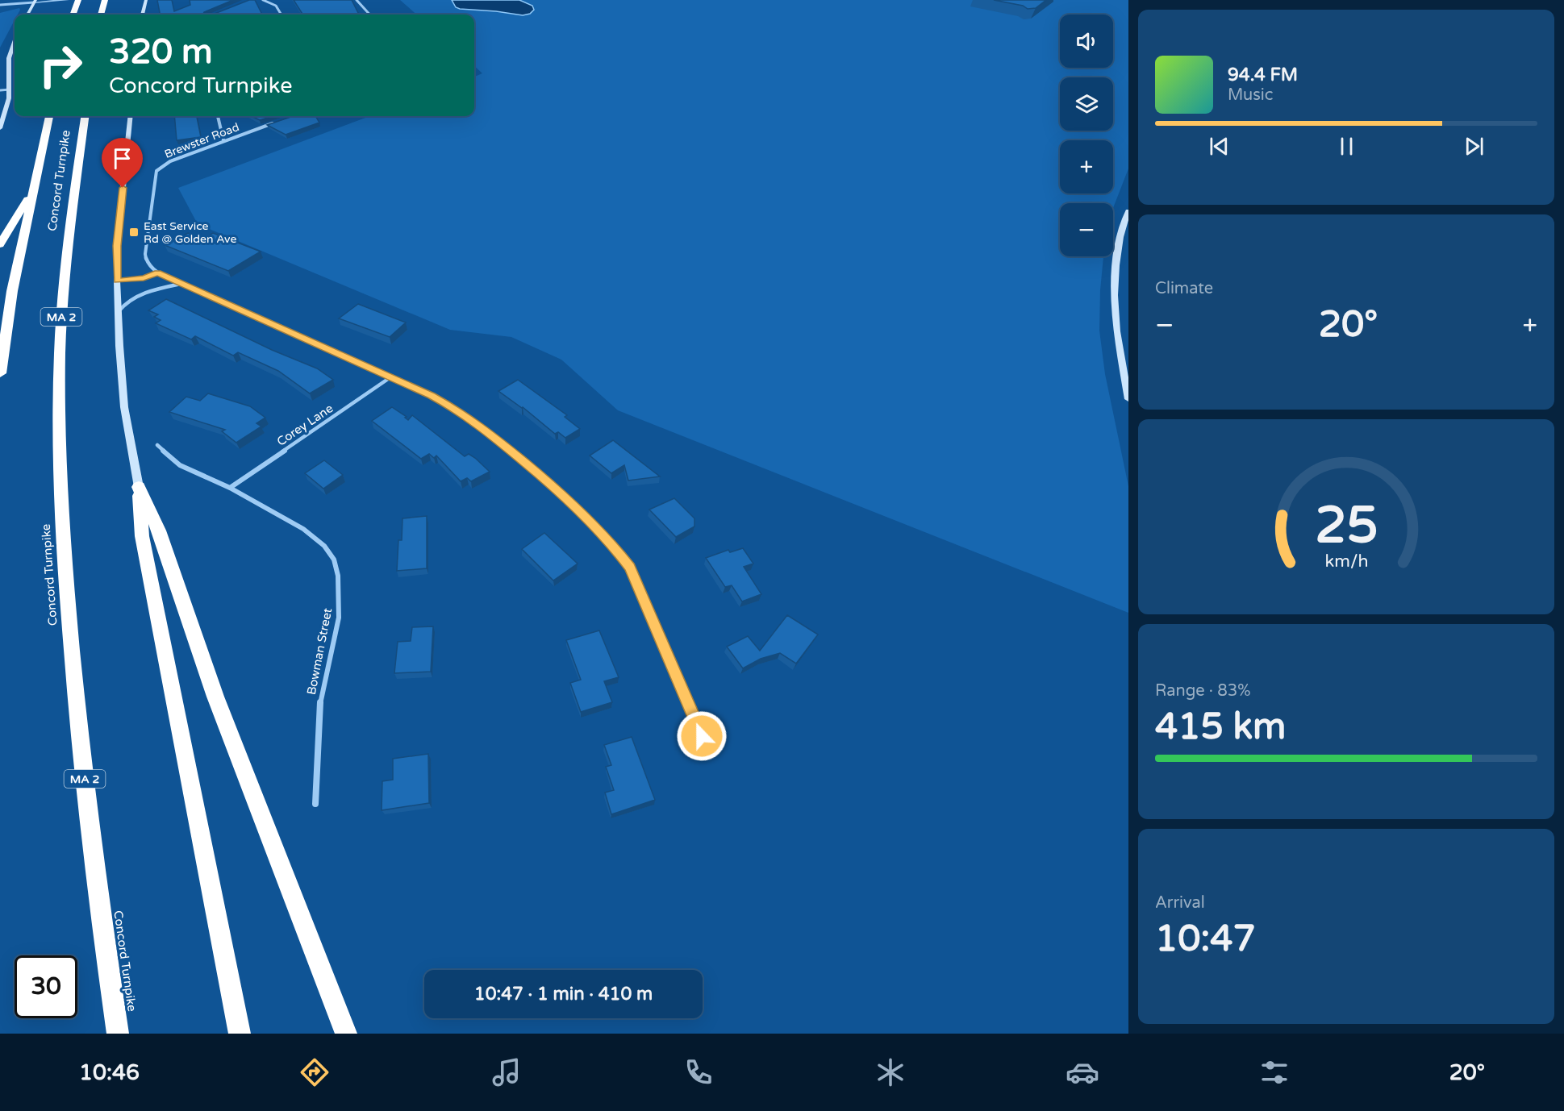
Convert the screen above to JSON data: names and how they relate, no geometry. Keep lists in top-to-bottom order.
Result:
{
  "streets": {
    "highway": ["Concord Turnpike", "MA 2"],
    "street": ["Brewster Road", "Corey Lane", "Bowman Street"]
  },
  "crossings": [
    ["Corey Lane", "Bowman Street"]
  ],
  "places": {
    "transit": ["East Service Rd @ Golden Ave"]
  },
  "page": {
    "map_buttons": ["+", "−"],
    "turn": ["320 m", "Concord Turnpike"],
    "song": ["94.4 FM", "Music"],
    "tile": [
      "Climate",
      ["Range · 83%", "415 km"],
      ["Arrival", "10:47"]
    ],
    "heat": ["−", "20°", "+"],
    "limit": "30",
    "trip": "10:47 · 1 min · 410 m",
    "tabs": ["10:46", "20°"],
    "gauge": ["25", "km/h"]
  }
}
